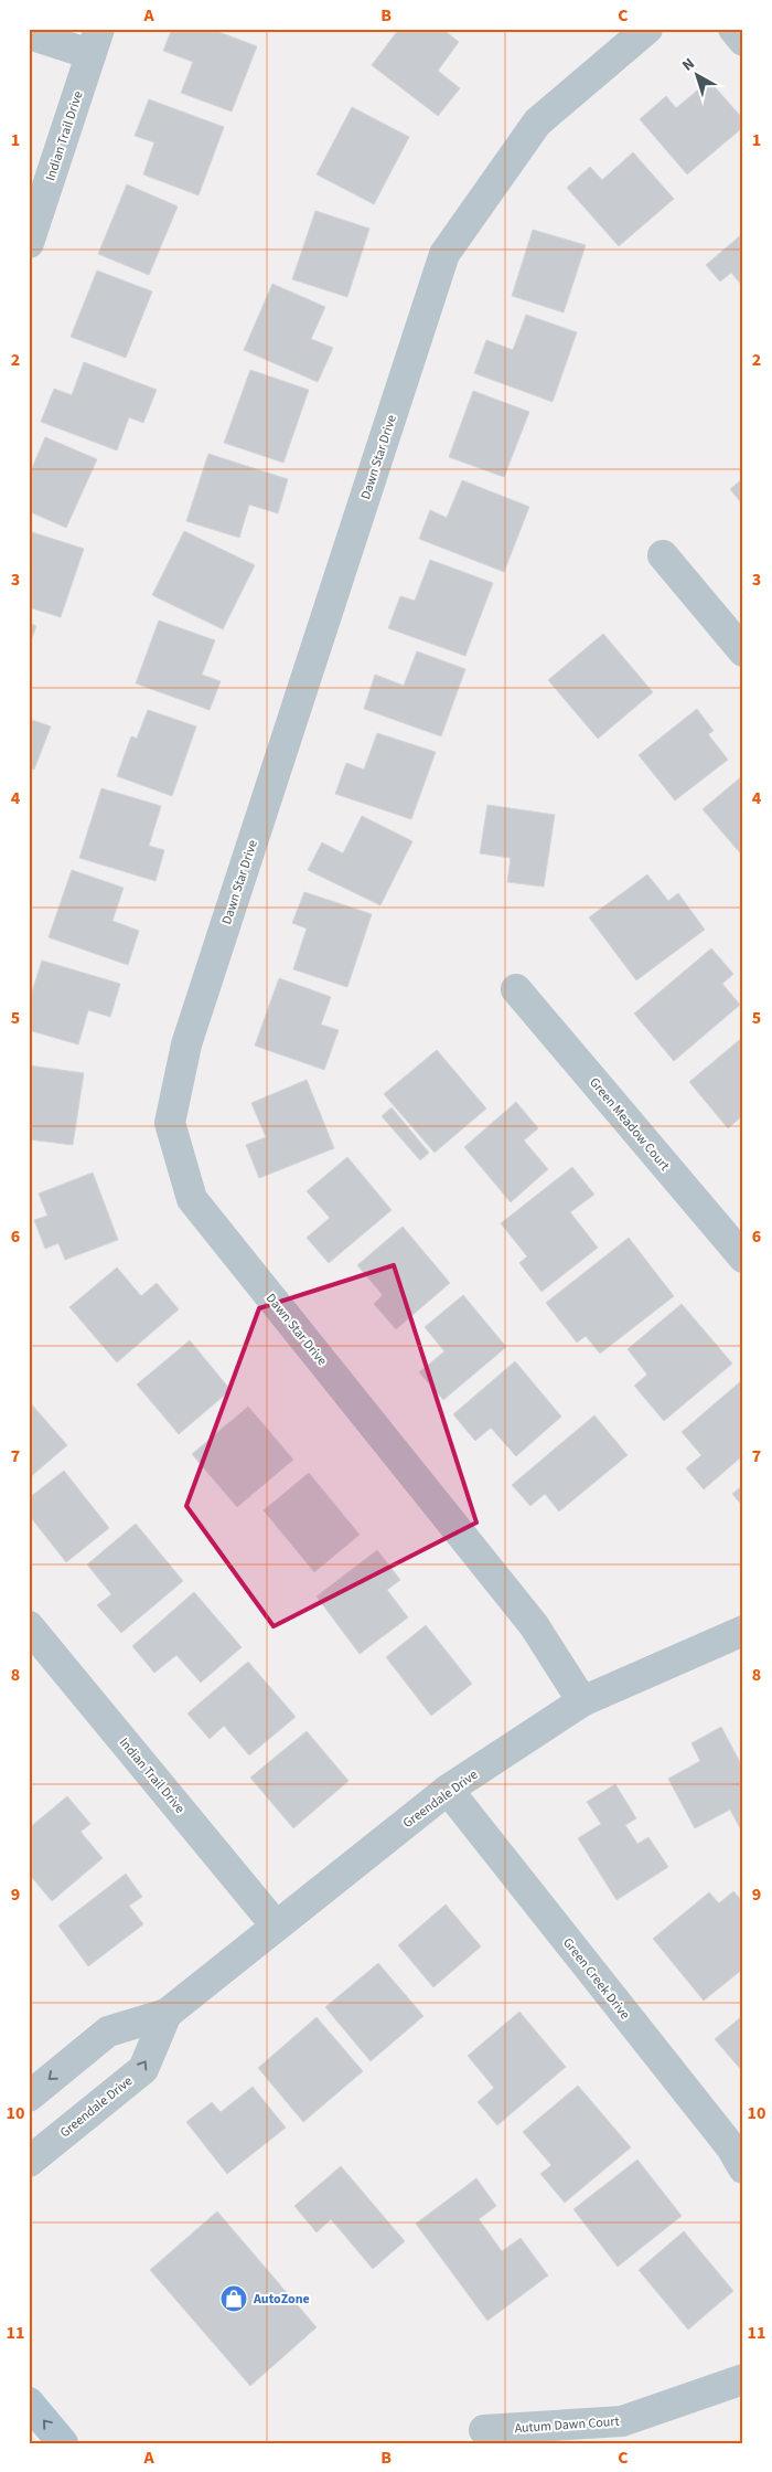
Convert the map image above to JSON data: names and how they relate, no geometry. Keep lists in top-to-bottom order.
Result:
{
  "streets": {
    "street": [
      "Indian Trail Drive",
      "Dawn Star Drive",
      "Green Meadow Court",
      "Greendale Drive",
      "Green Creek Drive",
      "Autum Dawn Court"
    ]
  },
  "crossings": [
    ["Indian Trail Drive", "Greendale Drive"],
    ["Dawn Star Drive", "Greendale Drive"],
    ["Greendale Drive", "Green Creek Drive"]
  ],
  "places": {
    "shop": ["AutoZone"]
  },
  "north": "top left",
  "grid": {
    "columns": ["A", "B", "C"],
    "rows": [
      "1",
      "2",
      "3",
      "4",
      "5",
      "6",
      "7",
      "8",
      "9",
      "10",
      "11"
    ]
  }
}
